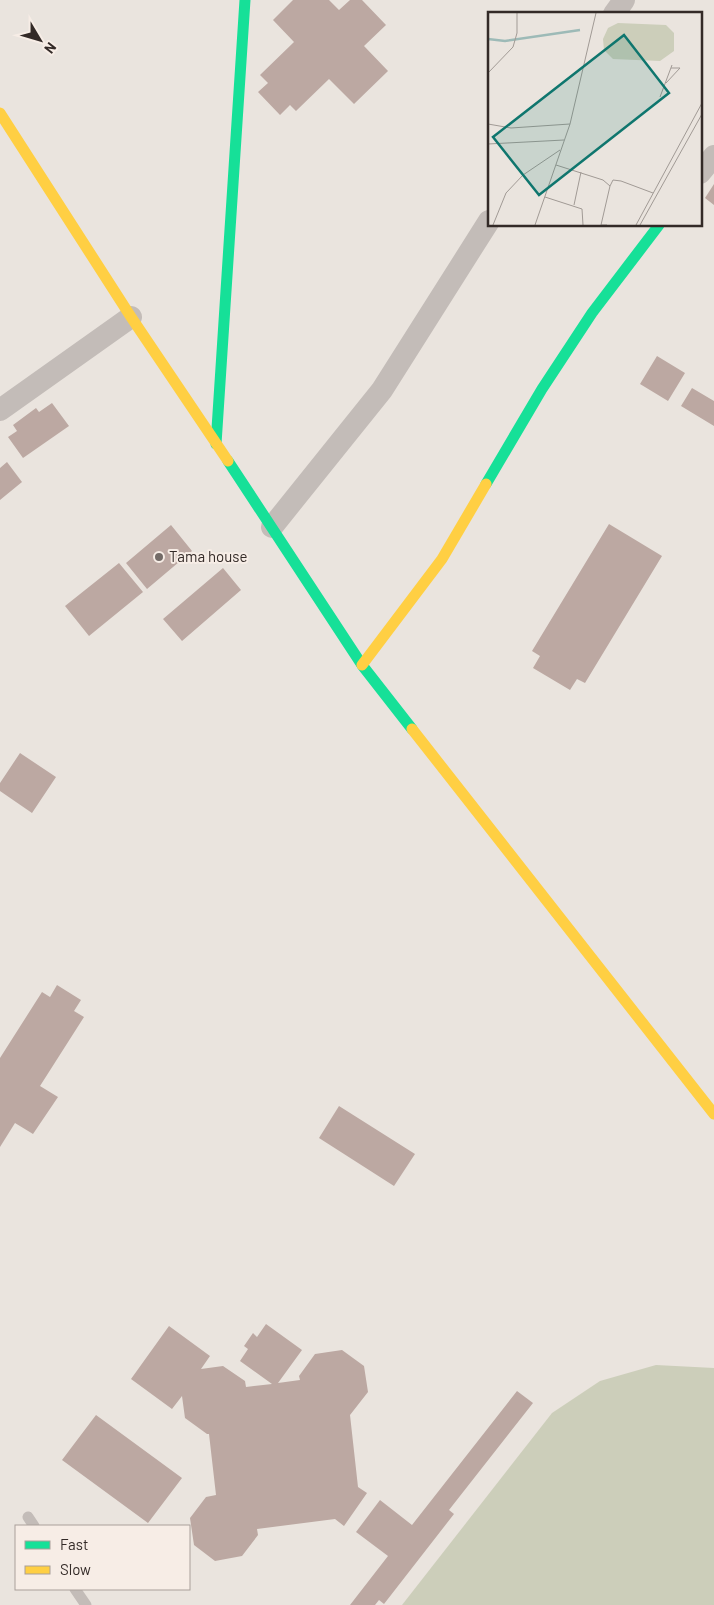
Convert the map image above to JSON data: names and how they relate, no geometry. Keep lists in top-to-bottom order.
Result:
{
  "places": ["Tama house"],
  "legend": ["Fast", "Slow"],
  "north": "bottom right"
}
